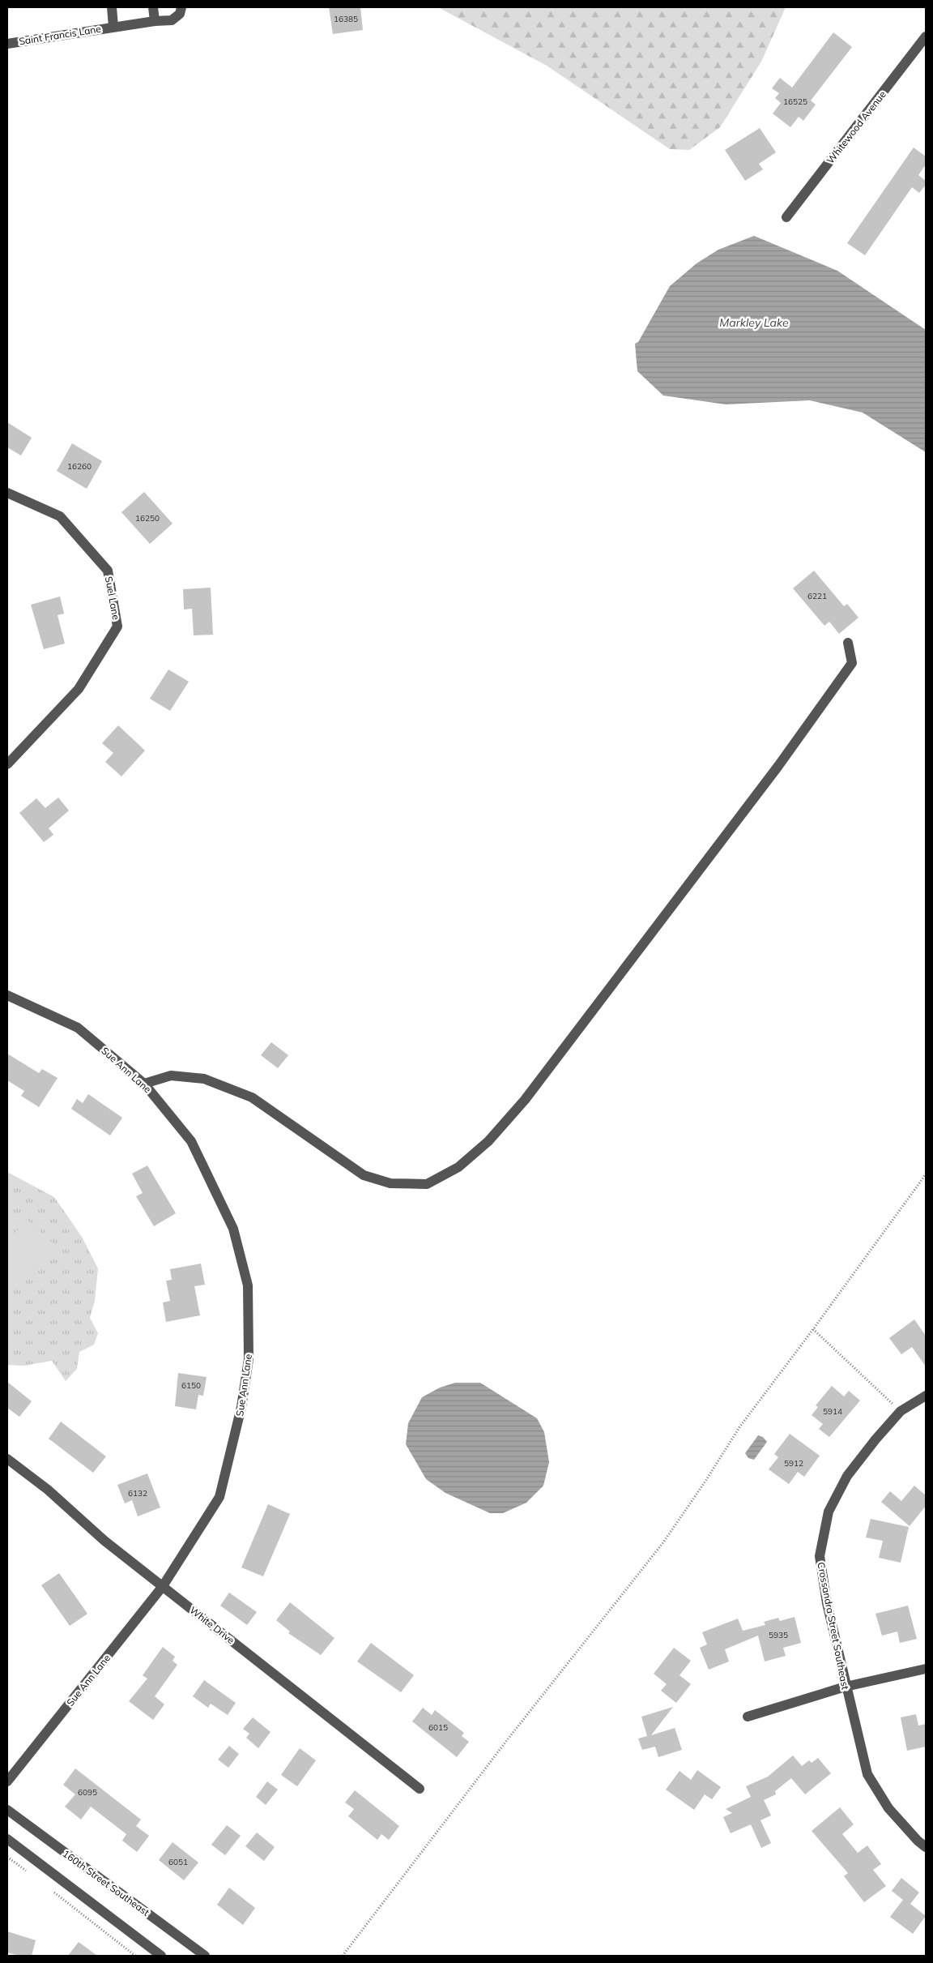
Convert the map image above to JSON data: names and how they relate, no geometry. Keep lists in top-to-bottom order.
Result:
{
  "streets": {
    "street": [
      "Saint Francis Lane",
      "Whitewood Avenue",
      "Suel Lane",
      "Sue Ann Lane",
      "White Drive",
      "Crossandra Street Southeast",
      "160th Street Southeast"
    ]
  },
  "crossings": [
    ["Sue Ann Lane", "White Drive"]
  ],
  "water": ["Markley Lake"],
  "house_numbers": [
    "16385",
    "16525",
    "16260",
    "16250",
    "6221",
    "6150",
    "5914",
    "5912",
    "6132",
    "5935",
    "6015",
    "6095",
    "6051"
  ]
}
